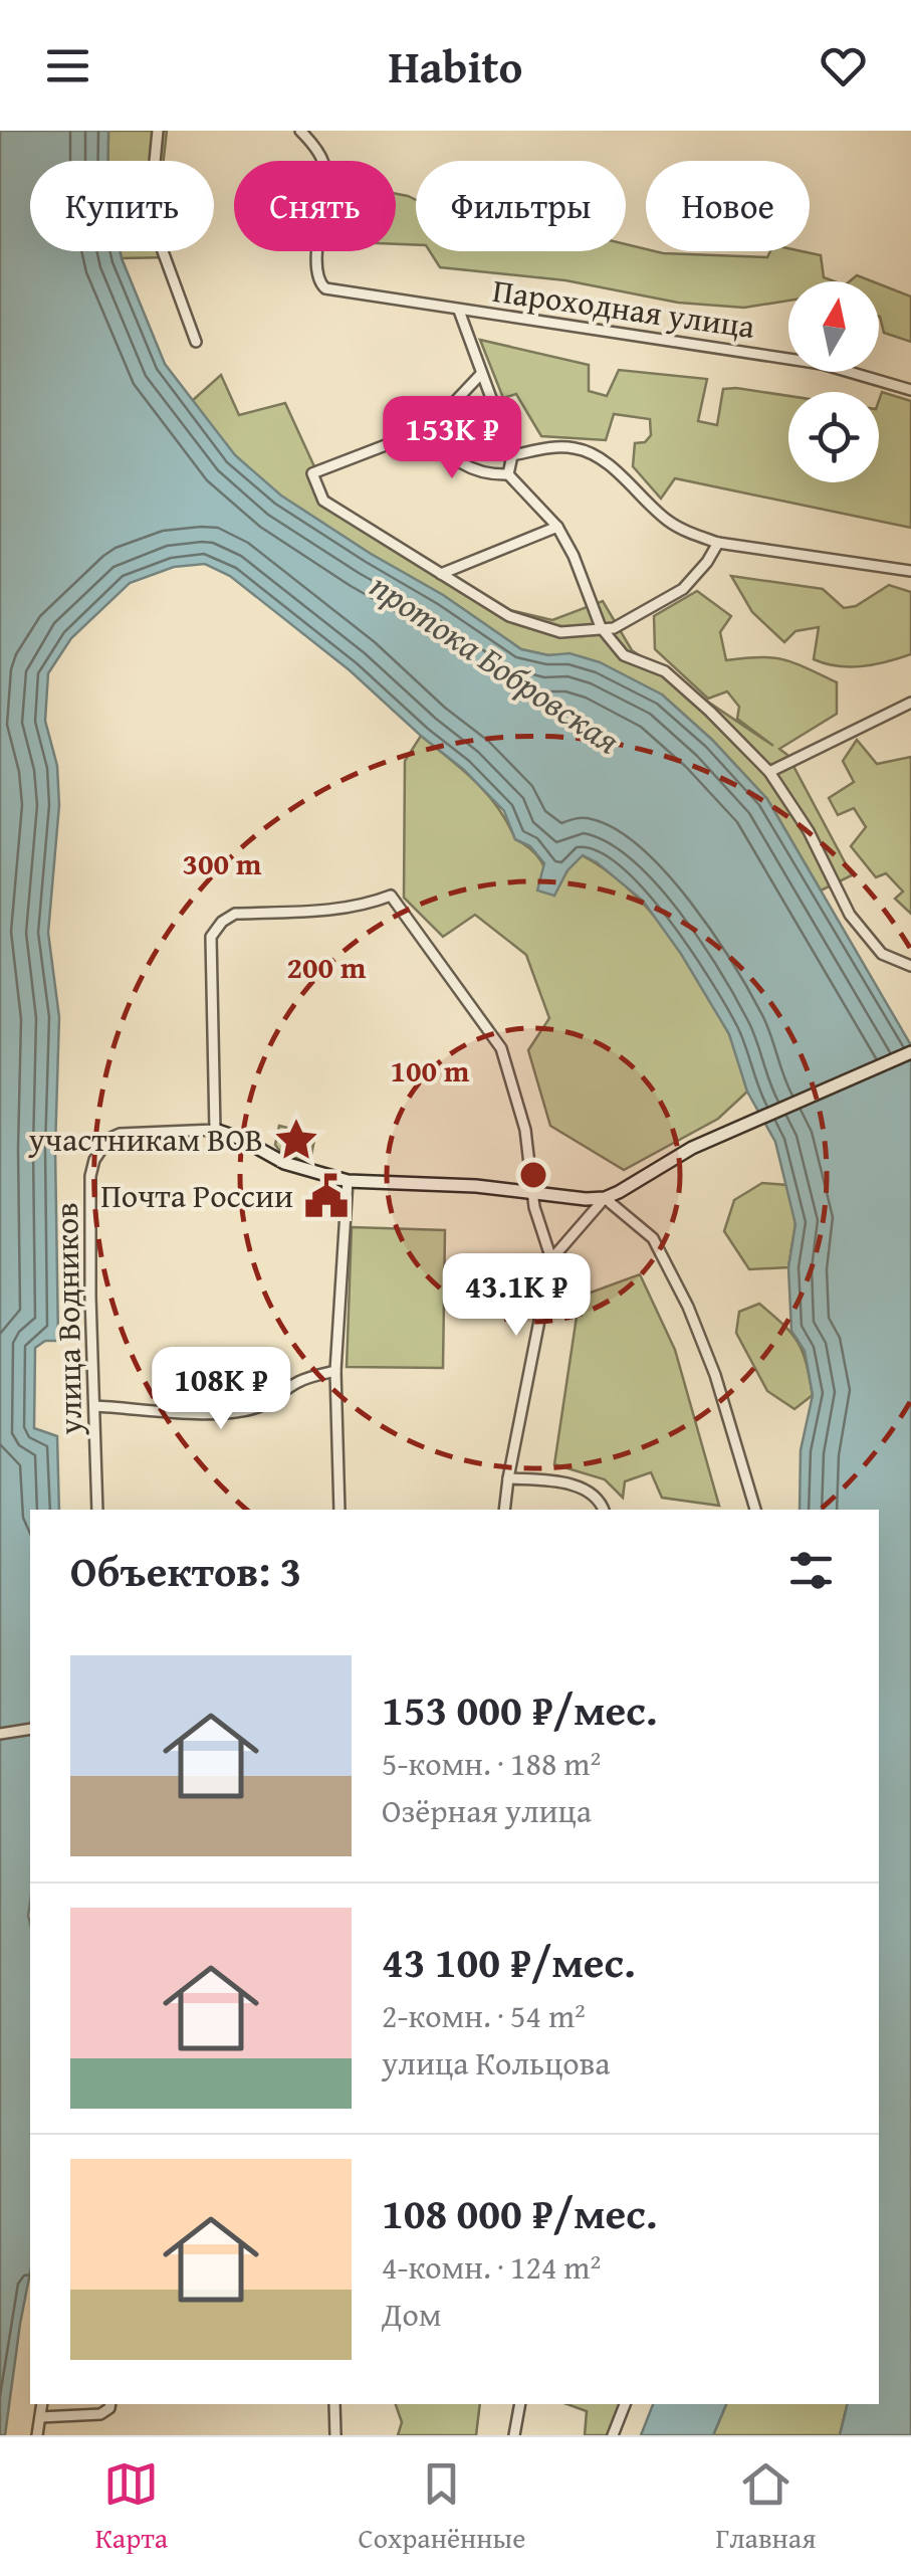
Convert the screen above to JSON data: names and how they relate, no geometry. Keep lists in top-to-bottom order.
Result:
{
  "streets": {
    "street": ["Пароходная улица", "улица Водников"]
  },
  "water": ["протока Бобровская"],
  "places": {
    "place": ["участникам ВОВ"],
    "public building": ["Почта России"]
  },
  "north": "top",
  "page": {
    "header": "Habito",
    "chip": [
      "Купить",
      "Снять",
      "Фильтры",
      "Новое"
    ],
    "price": ["153K ₽", "43.1K ₽", "108K ₽"],
    "heading": "Объектов: 3",
    "list": [
      {
        "name": "153 000 ₽/мес.",
        "note": "5-комн. · 188 m² · Озёрная улица"
      },
      {
        "name": "43 100 ₽/мес.",
        "note": "2-комн. · 54 m² · улица Кольцова"
      },
      {
        "name": "108 000 ₽/мес.",
        "note": "4-комн. · 124 m² · Дом"
      }
    ],
    "tabs": ["Карта", "Сохранённые", "Главная"]
  },
  "rings": ["300 m", "200 m", "100 m"]
}
